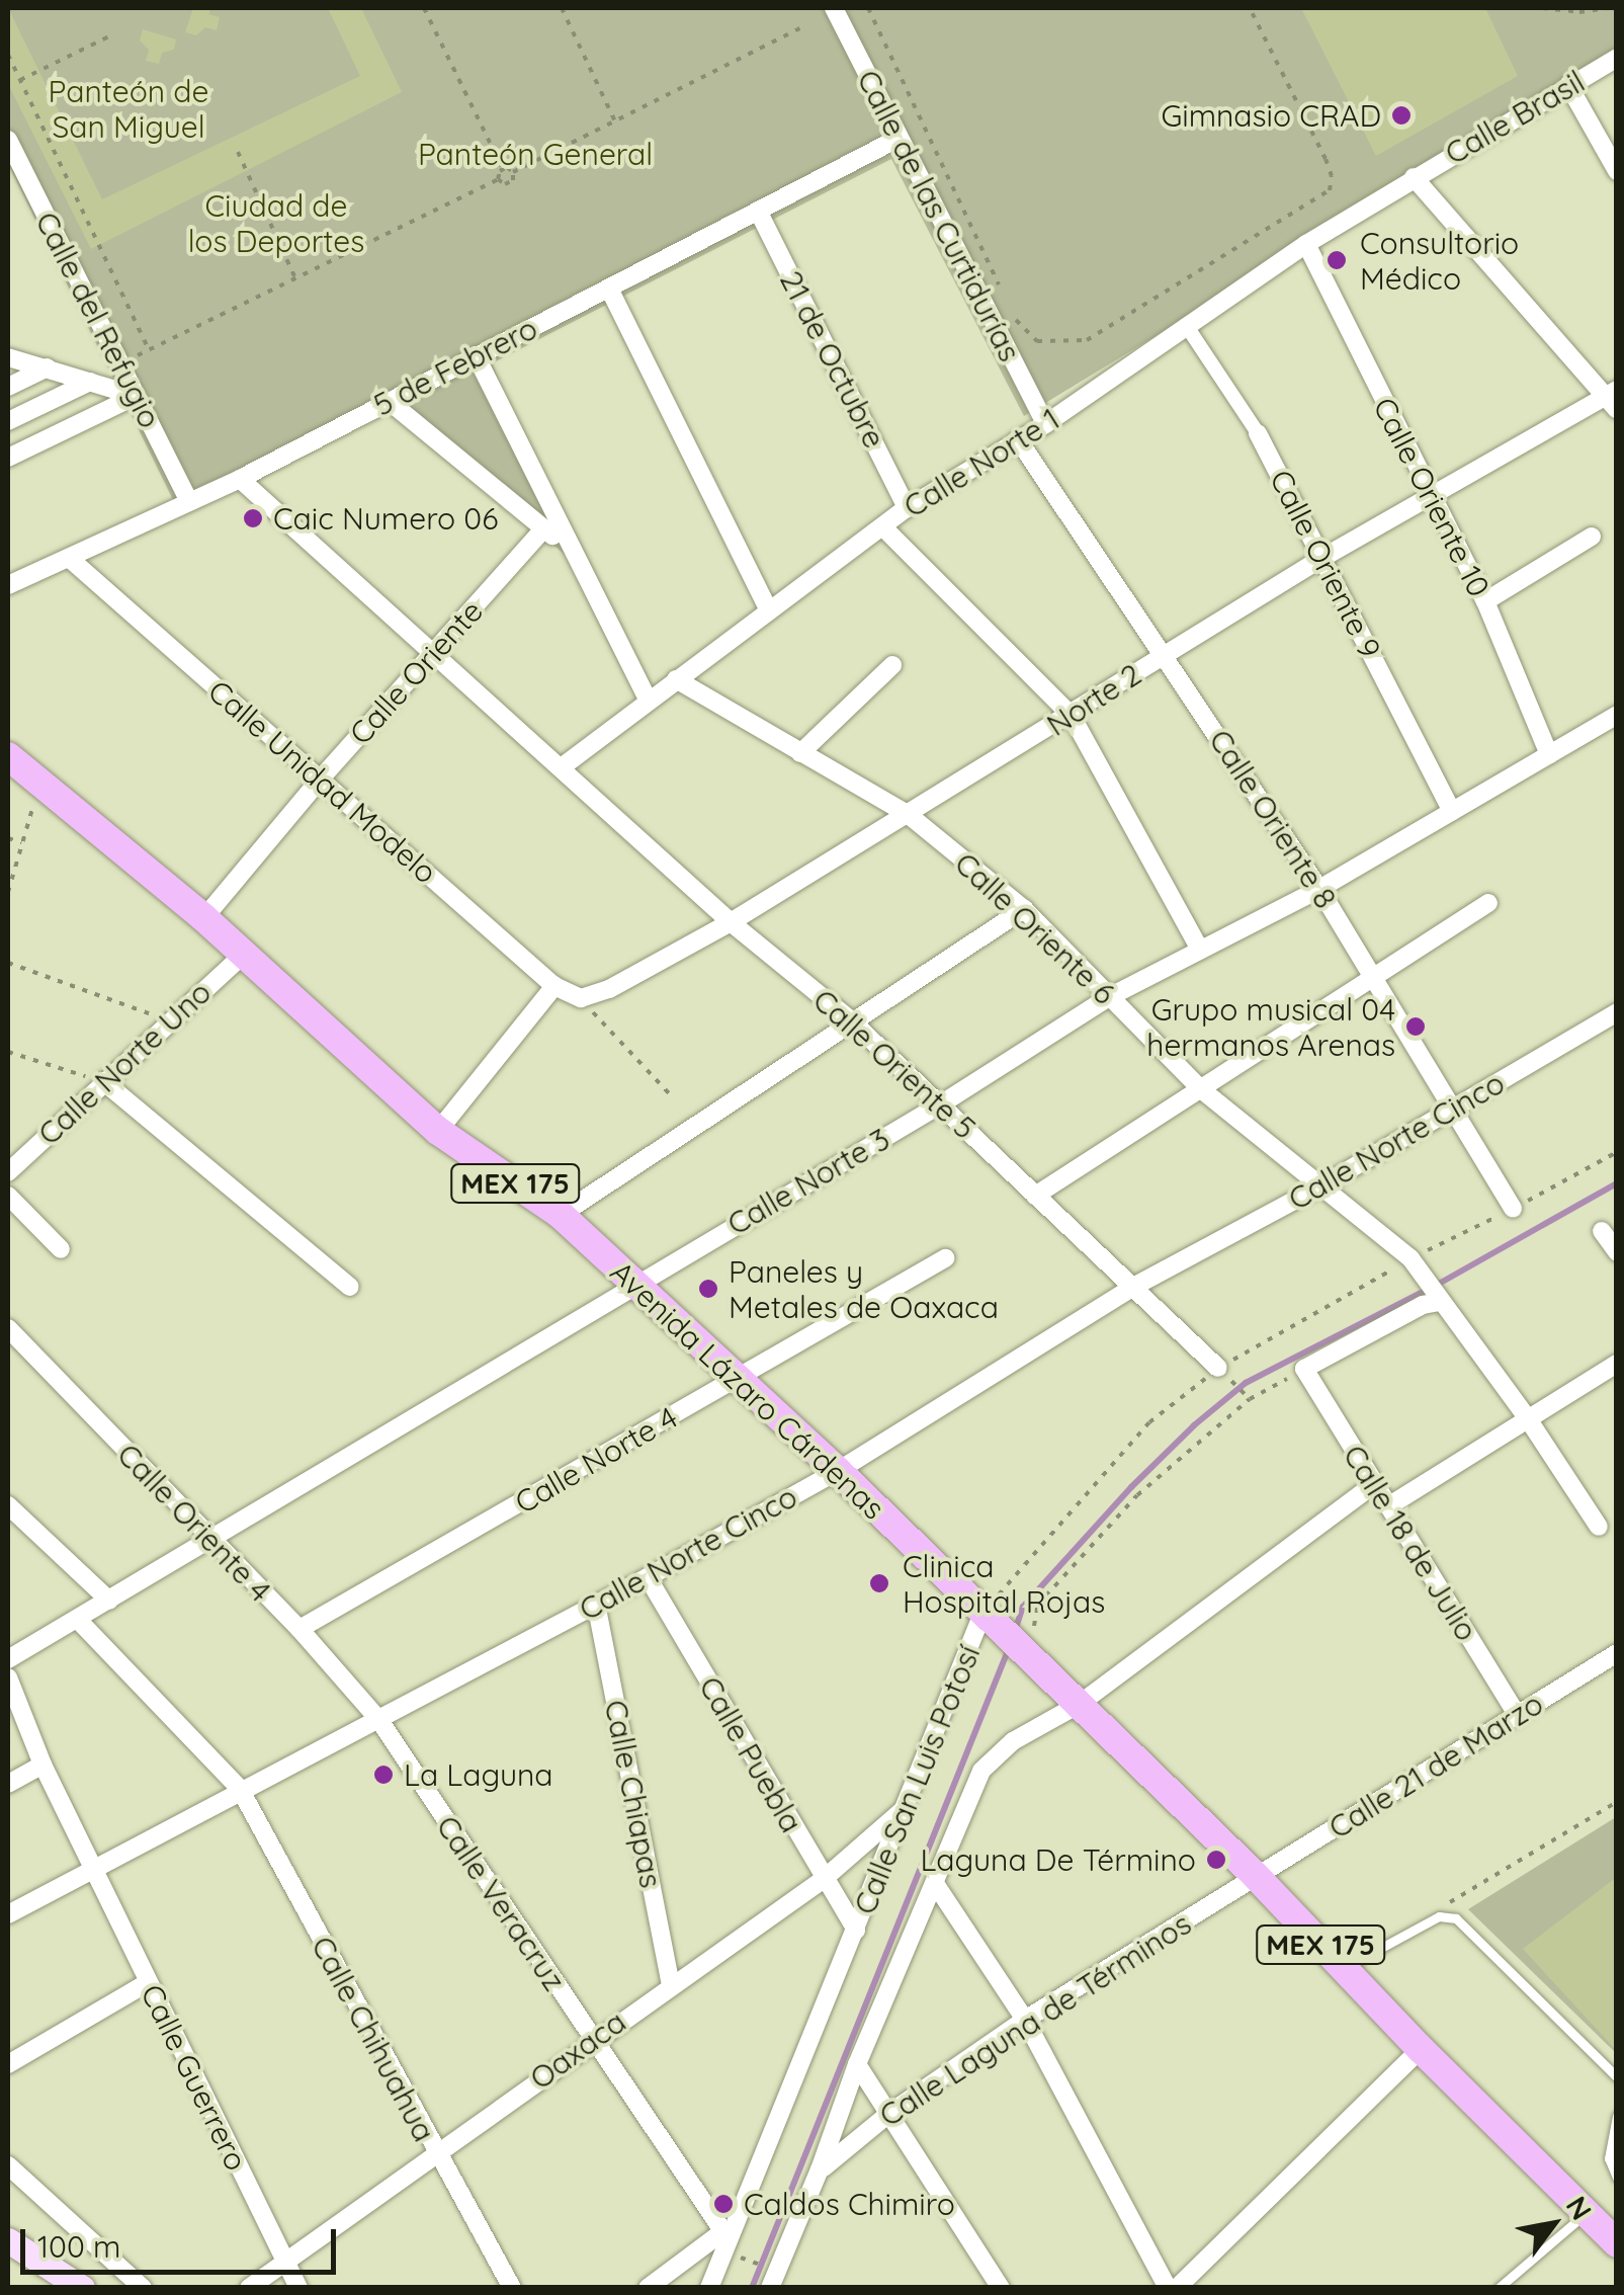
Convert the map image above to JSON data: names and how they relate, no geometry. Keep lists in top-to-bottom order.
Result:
{
  "streets": {
    "main road": ["MEX 175", "Avenida Lázaro Cárdenas"],
    "street": [
      "Calle Brasil",
      "Calle de las Curtidurías",
      "Calle del Refugio",
      "21 de Octubre",
      "5 de Febrero",
      "Calle Norte 1",
      "Calle Oriente 10",
      "Calle Oriente 9",
      "Calle Oriente",
      "Norte 2",
      "Calle Unidad Modelo",
      "Calle Oriente 8",
      "Calle Oriente 6",
      "Calle Norte Uno",
      "Calle Oriente 5",
      "Calle Norte Cinco",
      "Calle Norte 3",
      "Calle Norte 4",
      "Calle Oriente 4",
      "Calle 18 de Julio",
      "Calle Puebla",
      "Calle 21 de Marzo",
      "Calle San Luis Potosí",
      "Calle Chiapas",
      "Calle Veracruz",
      "Calle Laguna de Términos",
      "Calle Chihuahua",
      "Oaxaca",
      "Calle Guerrero"
    ]
  },
  "crossings": [
    ["Calle Brasil", "Calle Norte 1"],
    ["Calle de las Curtidurías", "5 de Febrero"],
    ["Calle de las Curtidurías", "Calle Norte 1"],
    ["Calle del Refugio", "5 de Febrero"],
    ["21 de Octubre", "5 de Febrero"],
    ["21 de Octubre", "Calle Norte 1"],
    ["5 de Febrero", "Calle Unidad Modelo"],
    ["5 de Febrero", "Calle Oriente 5"],
    ["Calle Norte 1", "Calle Oriente 10"],
    ["Calle Norte 1", "Calle Oriente 9"],
    ["Calle Norte 1", "Calle Oriente 8"],
    ["Calle Norte 1", "Calle Oriente 6"],
    ["Calle Norte 1", "Calle Oriente 5"],
    ["Calle Oriente 10", "Norte 2"],
    ["Calle Oriente 10", "Calle Norte 3"],
    ["Calle Oriente 9", "Norte 2"],
    ["Calle Oriente 9", "Calle Norte 3"],
    ["Calle Oriente", "Calle Unidad Modelo"],
    ["Calle Oriente", "Calle Oriente 5"],
    ["Norte 2", "Calle Unidad Modelo"],
    ["Norte 2", "Calle Oriente 8"],
    ["Norte 2", "Calle Oriente 6"],
    ["Norte 2", "Calle Oriente 5"],
    ["Calle Oriente 8", "Calle Norte Cinco"],
    ["Calle Oriente 8", "Calle Norte 3"],
    ["Calle Oriente 8", "Calle San Luis Potosí"],
    ["Calle Oriente 6", "Calle Norte Cinco"],
    ["Calle Oriente 6", "Calle Norte 3"],
    ["Calle Oriente 6", "Calle San Luis Potosí"],
    ["Calle Norte Uno", "Avenida Lázaro Cárdenas"],
    ["Calle Oriente 5", "Calle Norte Cinco"],
    ["Calle Oriente 5", "Calle Norte 3"],
    ["Calle Oriente 5", "Calle San Luis Potosí"],
    ["Calle Norte Cinco", "Avenida Lázaro Cárdenas"],
    ["Calle Norte Cinco", "Calle Oriente 4"],
    ["Calle Norte Cinco", "Calle Puebla"],
    ["Calle Norte Cinco", "Calle Chiapas"],
    ["Calle Norte Cinco", "Calle Veracruz"],
    ["Calle Norte Cinco", "Calle Chihuahua"],
    ["Calle Norte Cinco", "Calle Guerrero"],
    ["Calle Norte 3", "Avenida Lázaro Cárdenas"],
    ["Calle Norte 3", "Calle Oriente 4"],
    ["Calle Norte 3", "Calle Chihuahua"],
    ["Avenida Lázaro Cárdenas", "Calle Norte 4"],
    ["Avenida Lázaro Cárdenas", "Calle 21 de Marzo"],
    ["Avenida Lázaro Cárdenas", "Calle San Luis Potosí"],
    ["Avenida Lázaro Cárdenas", "Calle Laguna de Términos"],
    ["Calle Norte 4", "Calle Oriente 4"],
    ["Calle Oriente 4", "Calle Veracruz"],
    ["Calle 18 de Julio", "Calle 21 de Marzo"],
    ["Calle 18 de Julio", "Calle San Luis Potosí"],
    ["Calle Puebla", "Calle San Luis Potosí"],
    ["Calle Puebla", "Oaxaca"],
    ["Calle 21 de Marzo", "Calle Laguna de Términos"],
    ["Calle San Luis Potosí", "Calle Veracruz"],
    ["Calle San Luis Potosí", "Calle Laguna de Términos"],
    ["Calle San Luis Potosí", "Oaxaca"],
    ["Calle Chiapas", "Oaxaca"],
    ["Calle Veracruz", "Oaxaca"],
    ["Calle Chihuahua", "Oaxaca"],
    ["Oaxaca", "Calle Guerrero"]
  ],
  "parks": ["Panteón de San Miguel", "Panteón General", "Ciudad de los Deportes"],
  "places": [
    "Gimnasio CRAD",
    "Consultorio Médico",
    "Caic Numero 06",
    "Grupo musical 04 hermanos Arenas",
    "Paneles y Metales de Oaxaca",
    "Clinica Hospital Rojas",
    "La Laguna",
    "Laguna De Término",
    "Caldos Chimiro"
  ],
  "scale_bar": "100 m",
  "north": "top right"
}
